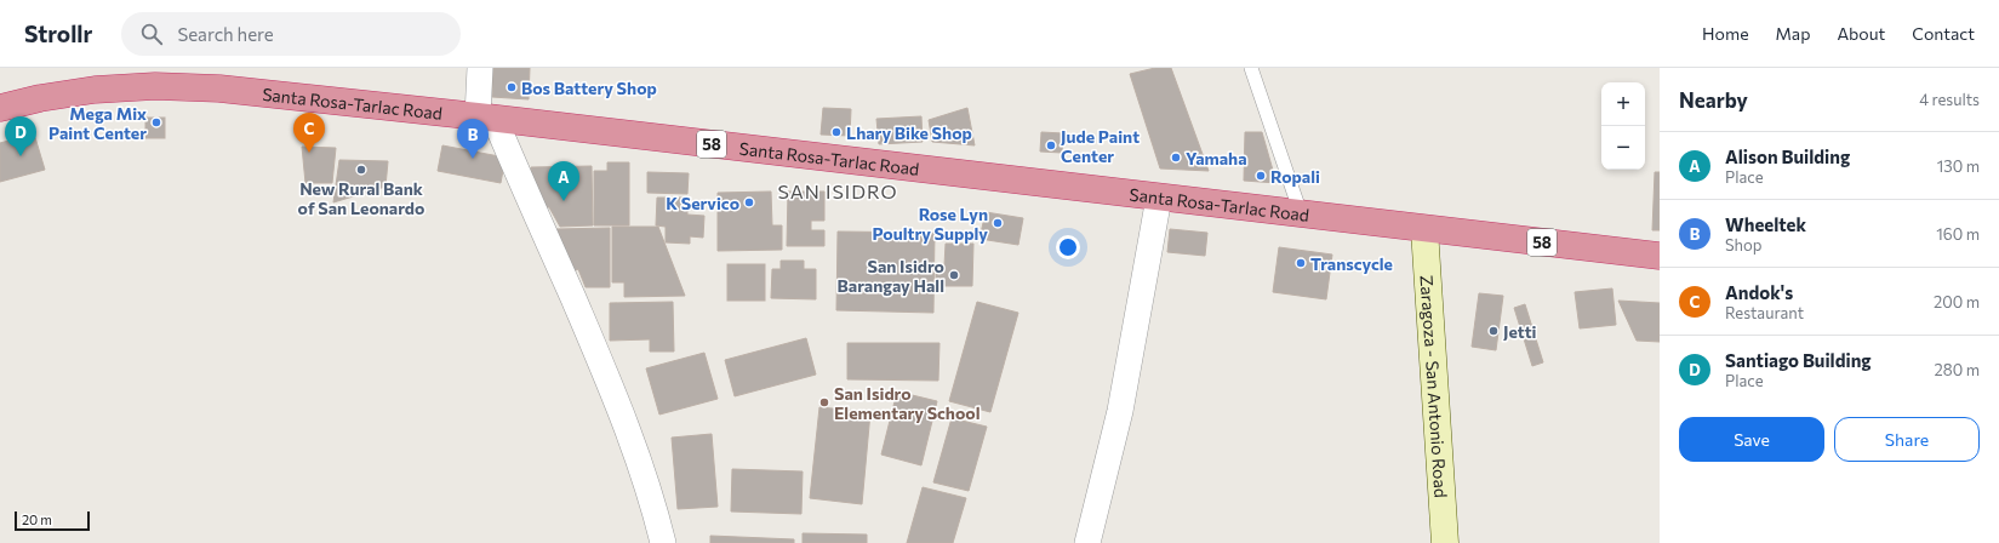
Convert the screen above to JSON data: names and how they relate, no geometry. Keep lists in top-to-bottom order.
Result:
{
  "streets": {
    "highway": ["Santa Rosa-Tarlac Road", "58"],
    "main road": ["Zaragoza - San Antonio Road"]
  },
  "crossings": [
    ["Santa Rosa-Tarlac Road", "Zaragoza - San Antonio Road"]
  ],
  "districts": ["SAN ISIDRO"],
  "places": [
    "Bos Battery Shop",
    "Mega Mix Paint Center",
    "Lhary Bike Shop",
    "Jude Paint Center",
    "Yamaha",
    "New Rural Bank of San Leonardo",
    "Ropali",
    "K Servico",
    "Rose Lyn Poultry Supply",
    "Transcycle",
    "San Isidro Barangay Hall",
    "Jetti",
    "San Isidro Elementary School"
  ],
  "scale_bar": "20 m",
  "page": {
    "header": "Strollr",
    "search": "Search here",
    "nav": [
      "Home",
      "Map",
      "About",
      "Contact"
    ],
    "heading": ["Nearby", "4 results"],
    "map_buttons": ["+", "−"],
    "pins": [
      "C",
      "D",
      "B",
      "A"
    ],
    "list": [
      {
        "mark": "A",
        "name": "Alison Building",
        "note": "Place",
        "value": "130 m"
      },
      {
        "mark": "B",
        "name": "Wheeltek",
        "note": "Shop",
        "value": "160 m"
      },
      {
        "mark": "C",
        "name": "Andok's",
        "note": "Restaurant",
        "value": "200 m"
      },
      {
        "mark": "D",
        "name": "Santiago Building",
        "note": "Place",
        "value": "280 m"
      }
    ],
    "buttons": ["Save", "Share"],
    "scale": "20 m"
  }
}
